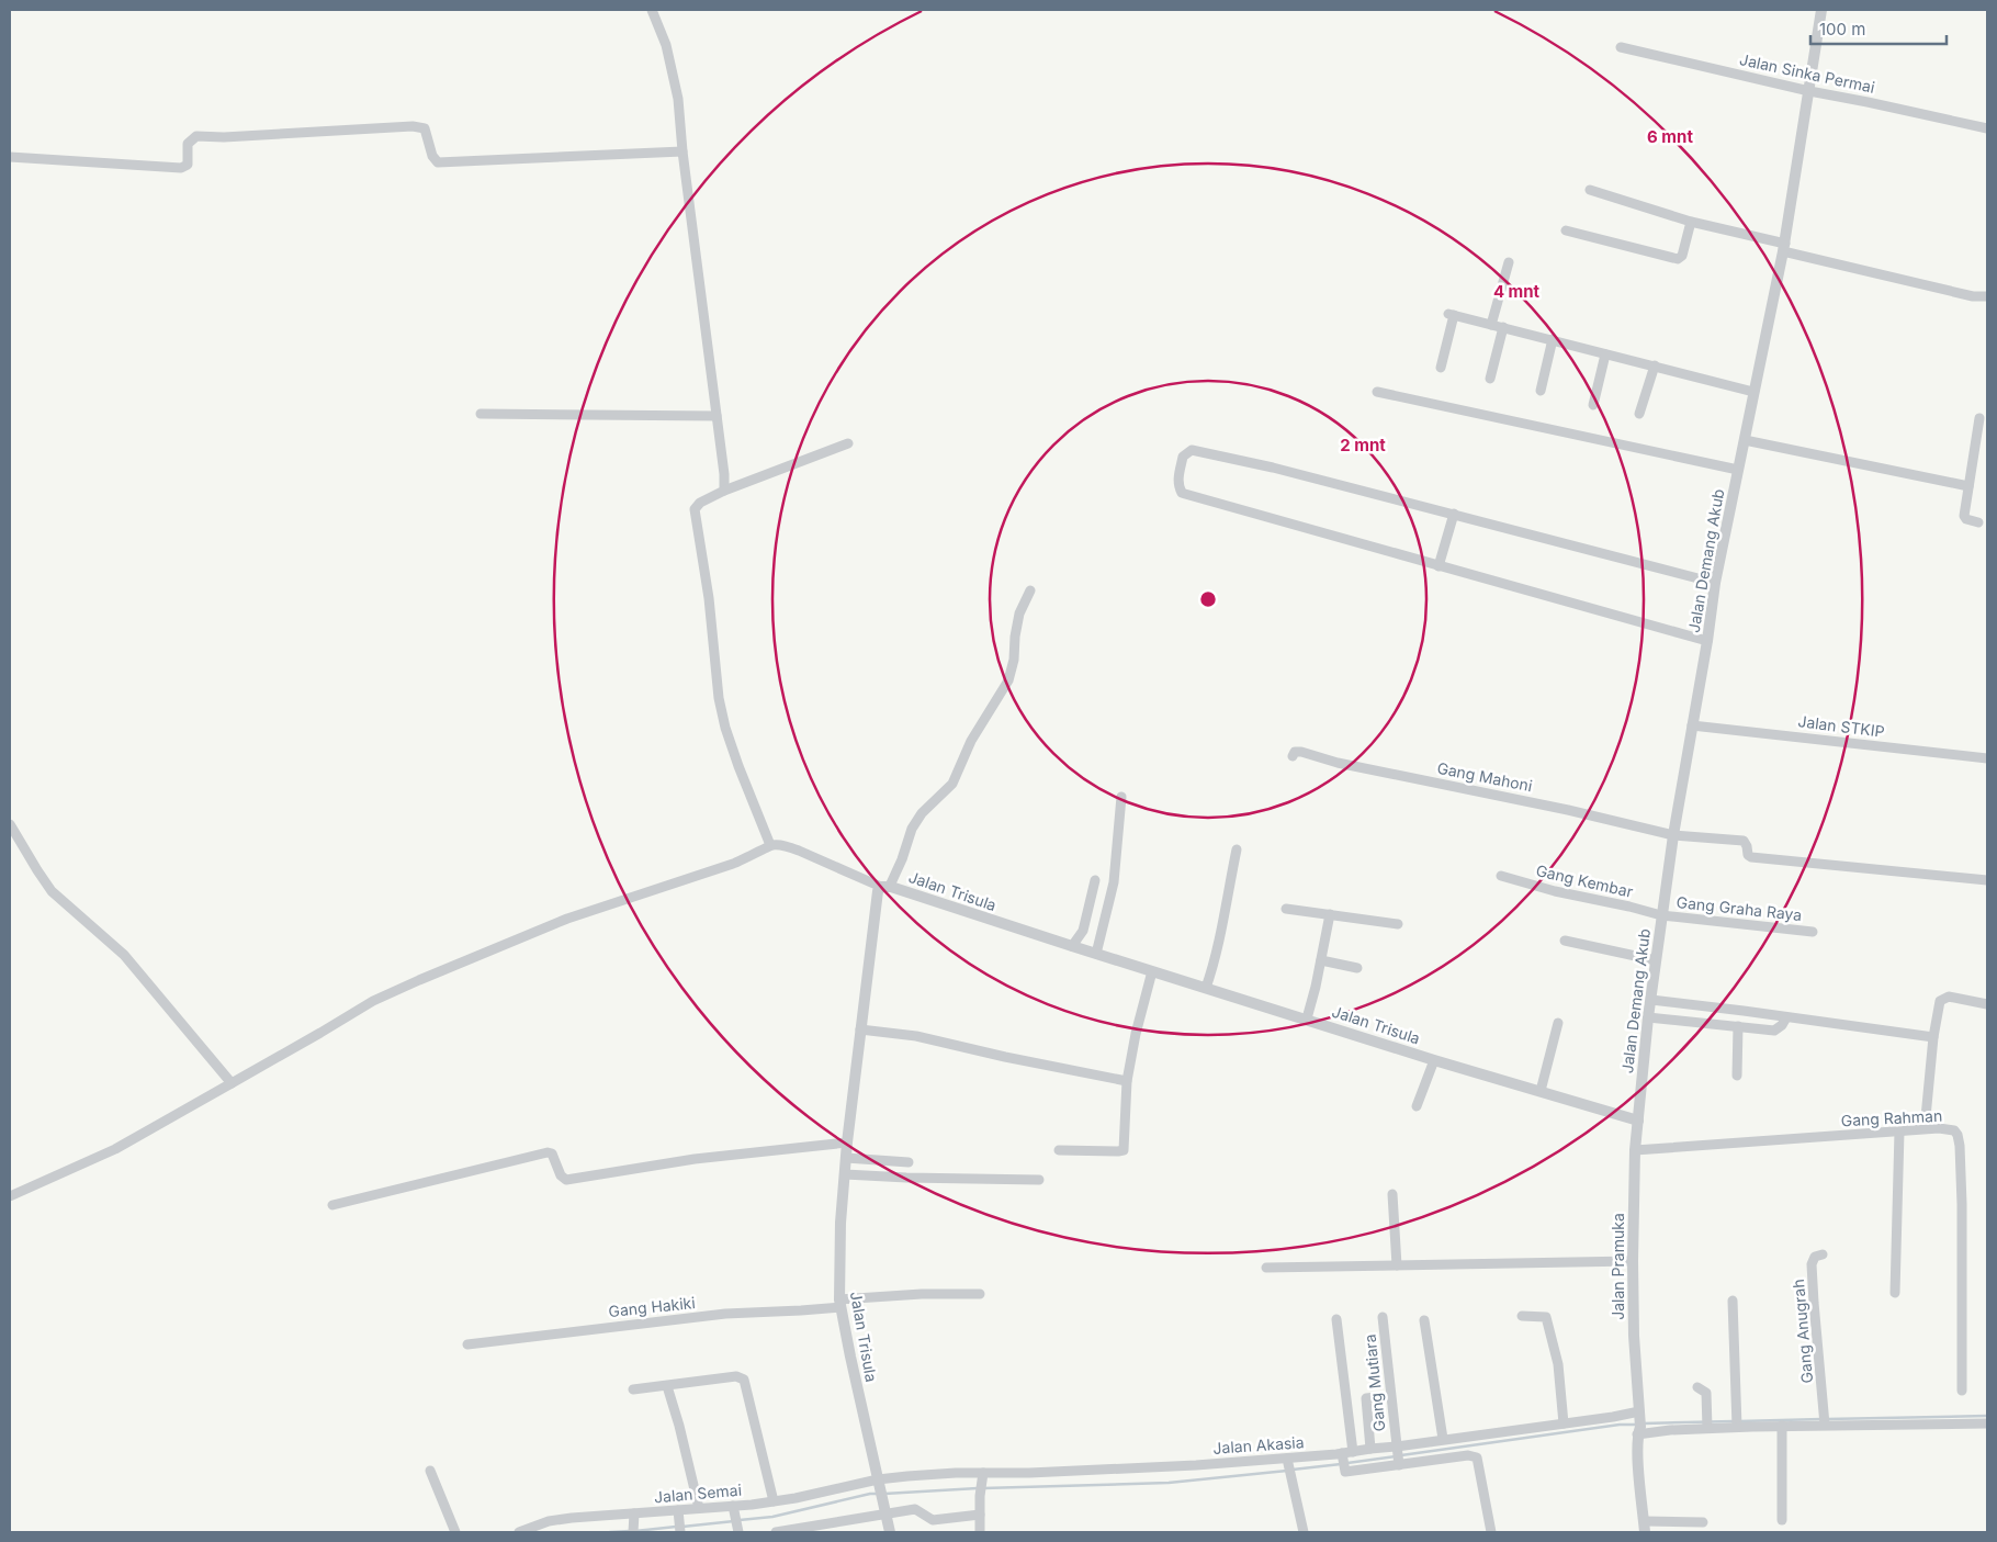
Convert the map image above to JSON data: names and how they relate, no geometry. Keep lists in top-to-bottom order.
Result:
{
  "streets": {
    "street": [
      "Jalan Sinka Permai",
      "Jalan Demang Akub",
      "Jalan STKIP",
      "Gang Mahoni",
      "Gang Kembar",
      "Jalan Trisula",
      "Gang Graha Raya",
      "Gang Rahman",
      "Jalan Pramuka",
      "Gang Hakiki",
      "Gang Anugrah",
      "Gang Mutiara",
      "Jalan Akasia",
      "Jalan Semai"
    ]
  },
  "crossings": [
    ["Jalan Sinka Permai", "Jalan Demang Akub"],
    ["Jalan Demang Akub", "Jalan STKIP"],
    ["Jalan Demang Akub", "Gang Mahoni"],
    ["Jalan Demang Akub", "Gang Kembar"],
    ["Jalan Demang Akub", "Jalan Trisula"],
    ["Jalan Demang Akub", "Gang Graha Raya"],
    ["Jalan Demang Akub", "Jalan Pramuka"],
    ["Gang Kembar", "Gang Graha Raya"],
    ["Jalan Trisula", "Jalan Pramuka"],
    ["Jalan Trisula", "Gang Hakiki"],
    ["Jalan Trisula", "Jalan Akasia"],
    ["Jalan Trisula", "Jalan Semai"],
    ["Gang Rahman", "Jalan Pramuka"],
    ["Jalan Pramuka", "Jalan Akasia"],
    ["Gang Anugrah", "Jalan Akasia"],
    ["Gang Mutiara", "Jalan Akasia"],
    ["Jalan Akasia", "Jalan Semai"]
  ],
  "scale_bar": "100 m",
  "rings": ["6 mnt", "4 mnt", "2 mnt"]
}
